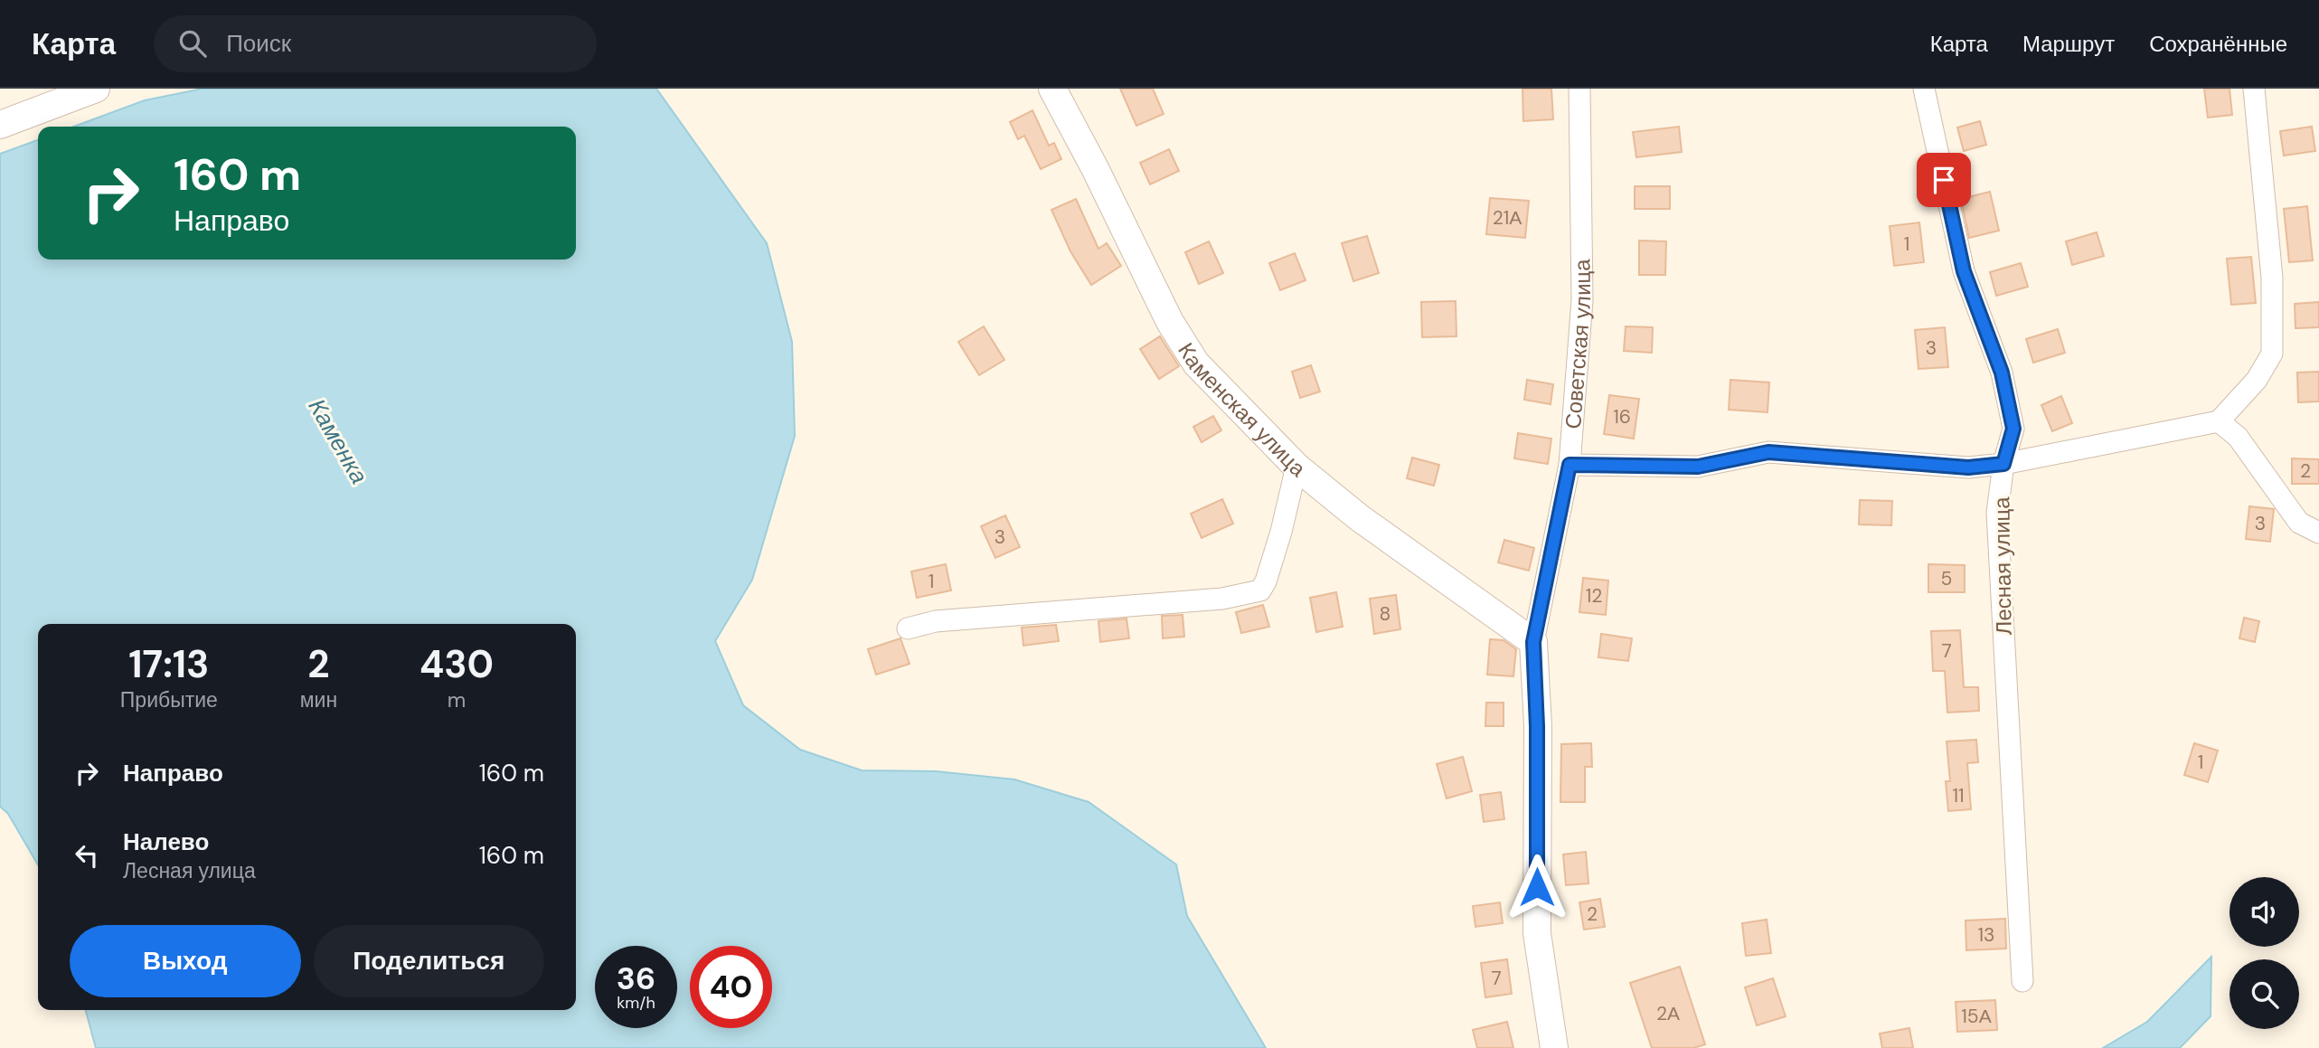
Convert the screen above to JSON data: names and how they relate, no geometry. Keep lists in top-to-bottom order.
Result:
{
  "streets": {
    "street": ["Советская улица", "Каменская улица", "Лесная улица"]
  },
  "crossings": [
    ["Советская улица", "Каменская улица"]
  ],
  "water": ["Каменка"],
  "house_numbers": [
    "21А",
    "1",
    "3",
    "16",
    "2",
    "3",
    "3",
    "5",
    "1",
    "12",
    "8",
    "7",
    "1",
    "11",
    "2",
    "13",
    "7",
    "2А",
    "15А"
  ],
  "page": {
    "header": "Карта",
    "search": "Поиск",
    "nav": ["Карта", "Маршрут", "Сохранённые"],
    "turn": ["160 m", "Направо"],
    "eta": [
      "17:13",
      "Прибытие",
      "2",
      "мин",
      "430",
      "m"
    ],
    "list": [
      {
        "name": "Направо",
        "value": "160 m"
      },
      {
        "name": "Налево",
        "note": "Лесная улица",
        "value": "160 m"
      }
    ],
    "buttons": ["Выход", "Поделиться"],
    "speed": "36 km/h",
    "limit": "40"
  }
}
